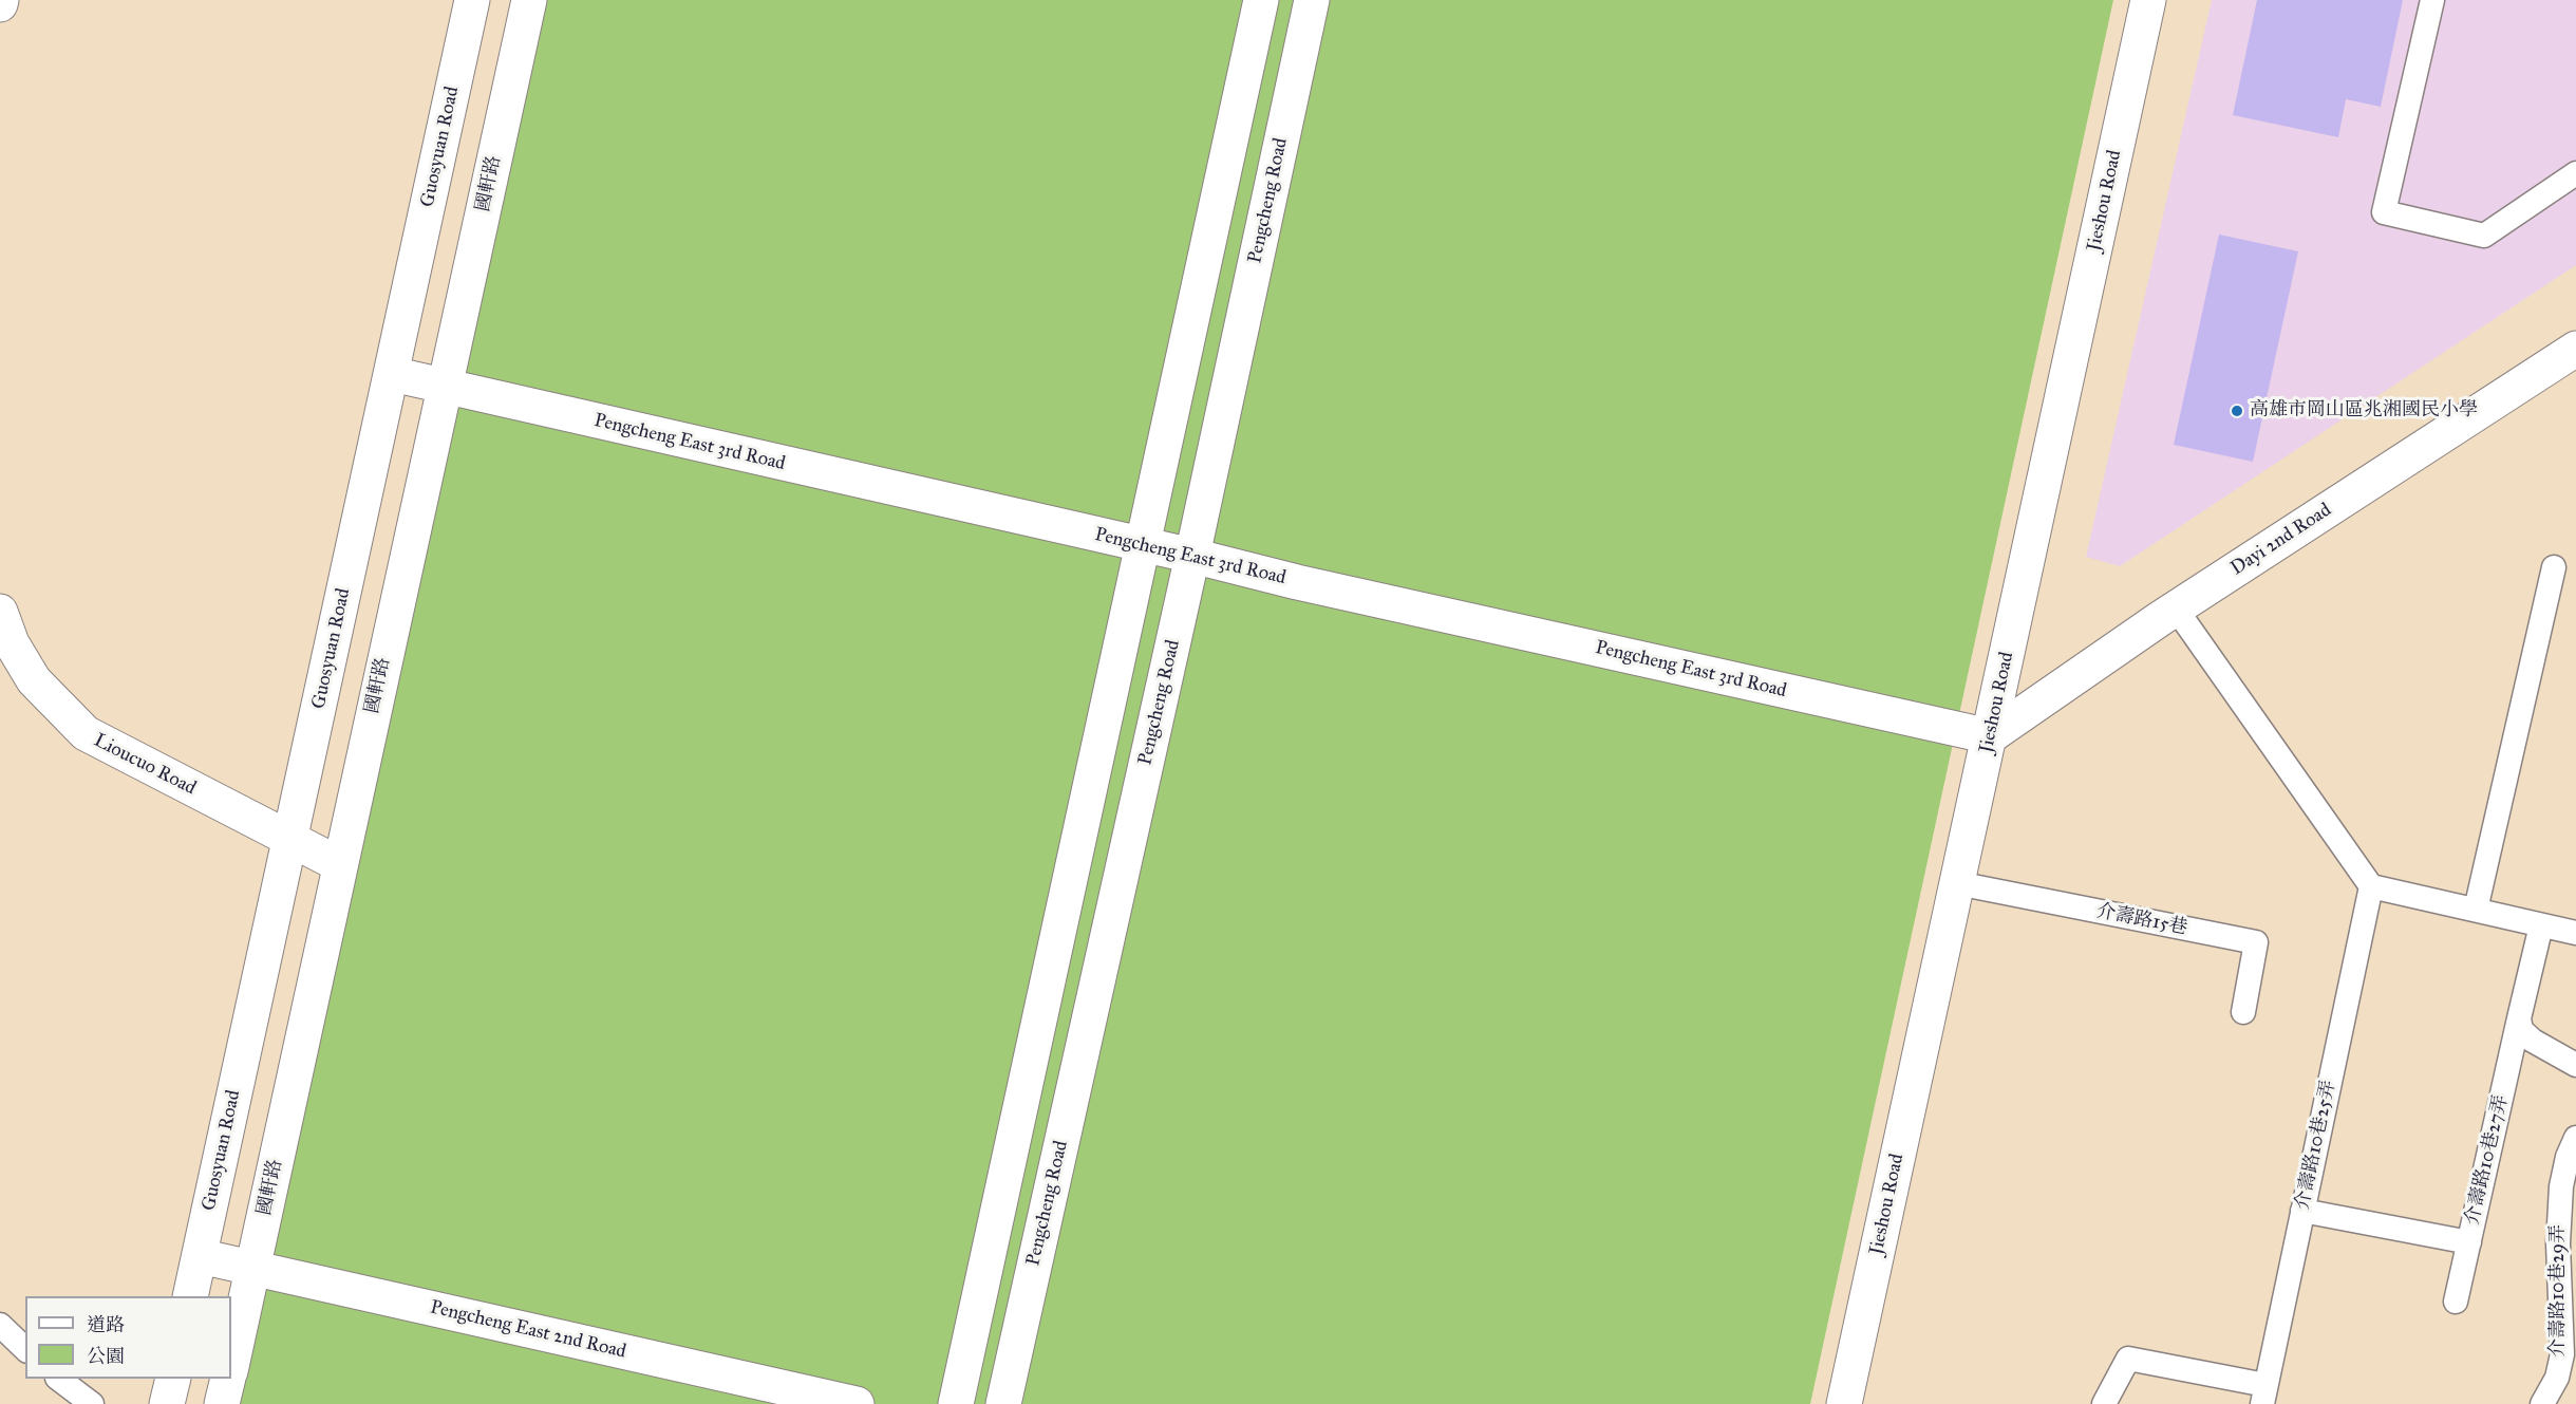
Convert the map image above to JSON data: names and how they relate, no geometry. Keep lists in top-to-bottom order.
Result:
{
  "streets": {
    "street": [
      "Guosyuan Road",
      "國軒路",
      "Pengcheng Road",
      "Jieshou Road",
      "Pengcheng East 3rd Road",
      "Dayi 2nd Road",
      "Lioucuo Road",
      "Pengcheng East 2nd Road"
    ],
    "lane": [
      "介壽路15巷",
      "介壽路10巷25弄",
      "介壽路10巷27弄",
      "介壽路10巷29弄"
    ]
  },
  "crossings": [
    ["Guosyuan Road", "Pengcheng East 3rd Road"],
    ["Guosyuan Road", "Lioucuo Road"],
    ["Guosyuan Road", "Pengcheng East 2nd Road"],
    ["國軒路", "Pengcheng East 3rd Road"],
    ["國軒路", "Lioucuo Road"],
    ["國軒路", "Pengcheng East 2nd Road"],
    ["Pengcheng Road", "Pengcheng East 3rd Road"],
    ["Jieshou Road", "Pengcheng East 3rd Road"],
    ["Jieshou Road", "Dayi 2nd Road"],
    ["Jieshou Road", "介壽路15巷"],
    ["Pengcheng East 3rd Road", "Dayi 2nd Road"]
  ],
  "places": ["高雄市岡山區兆湘國民小學"],
  "legend": ["道路", "公園"]
}
